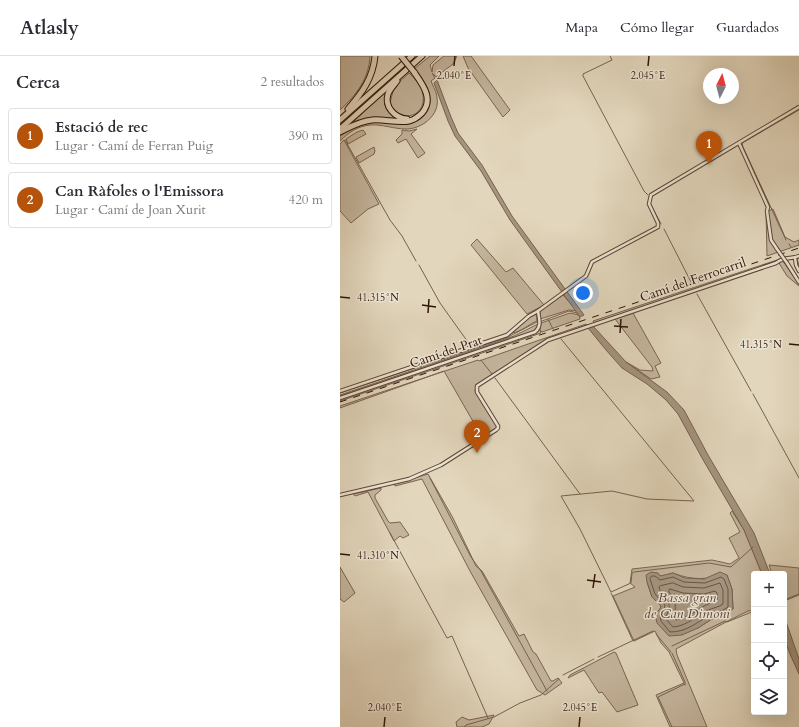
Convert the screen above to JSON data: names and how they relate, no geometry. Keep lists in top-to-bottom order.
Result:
{
  "streets": {
    "street": ["Camí del Ferrocarril", "Camí del Prat"]
  },
  "water": ["Bassa gran de Can Dimoni"],
  "north": "top",
  "page": {
    "header": "Atlasly",
    "nav": ["Mapa", "Cómo llegar", "Guardados"],
    "heading": ["Cerca", "2 resultados"],
    "list": [
      {
        "mark": "1",
        "name": "Estació de rec",
        "note": "Lugar · Camí de Ferran Puig",
        "value": "390 m"
      },
      {
        "mark": "2",
        "name": "Can Ràfoles o l'Emissora",
        "note": "Lugar · Camí de Joan Xurit",
        "value": "420 m"
      }
    ],
    "pins": ["1", "2"],
    "map_buttons": ["+", "−"]
  },
  "coordinates": [
    "2.040°E",
    "2.045°E",
    "41.315°N",
    "41.310°N"
  ]
}
